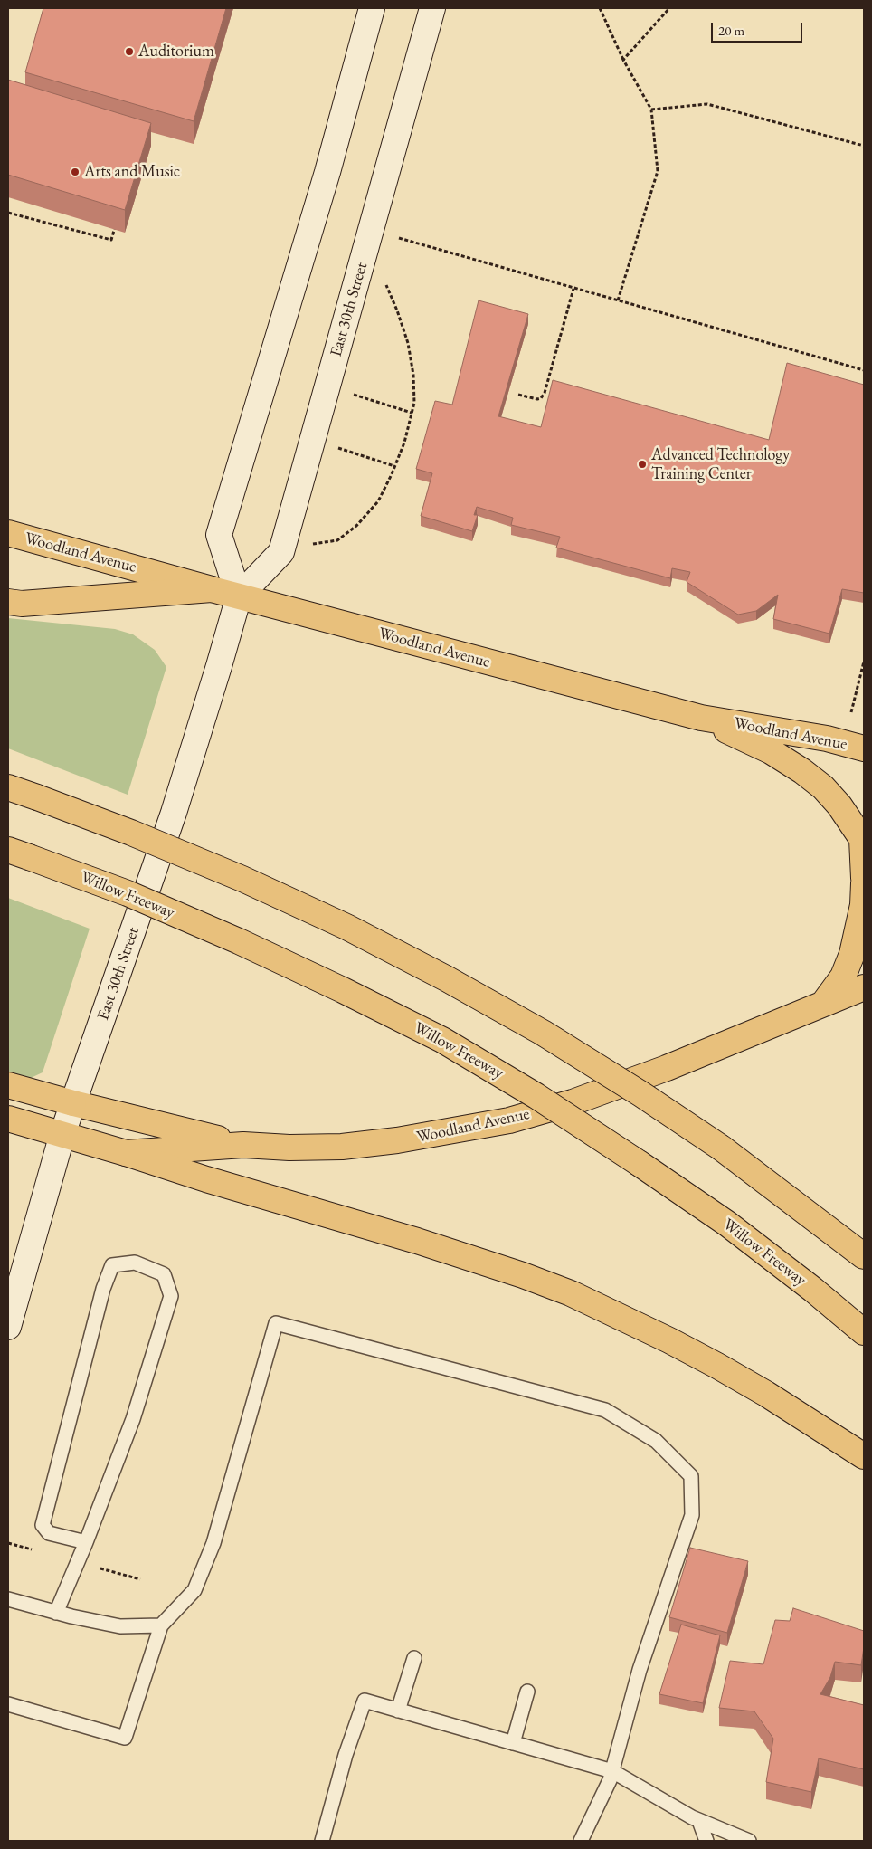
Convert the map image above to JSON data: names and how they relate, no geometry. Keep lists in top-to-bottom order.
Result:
{
  "streets": {
    "main road": ["East 30th Street", "Woodland Avenue", "Willow Freeway"]
  },
  "crossings": [
    ["East 30th Street", "Woodland Avenue"]
  ],
  "places": ["Auditorium", "Arts and Music", "Advanced Technology Training Center"],
  "scale_bar": "20 m"
}
